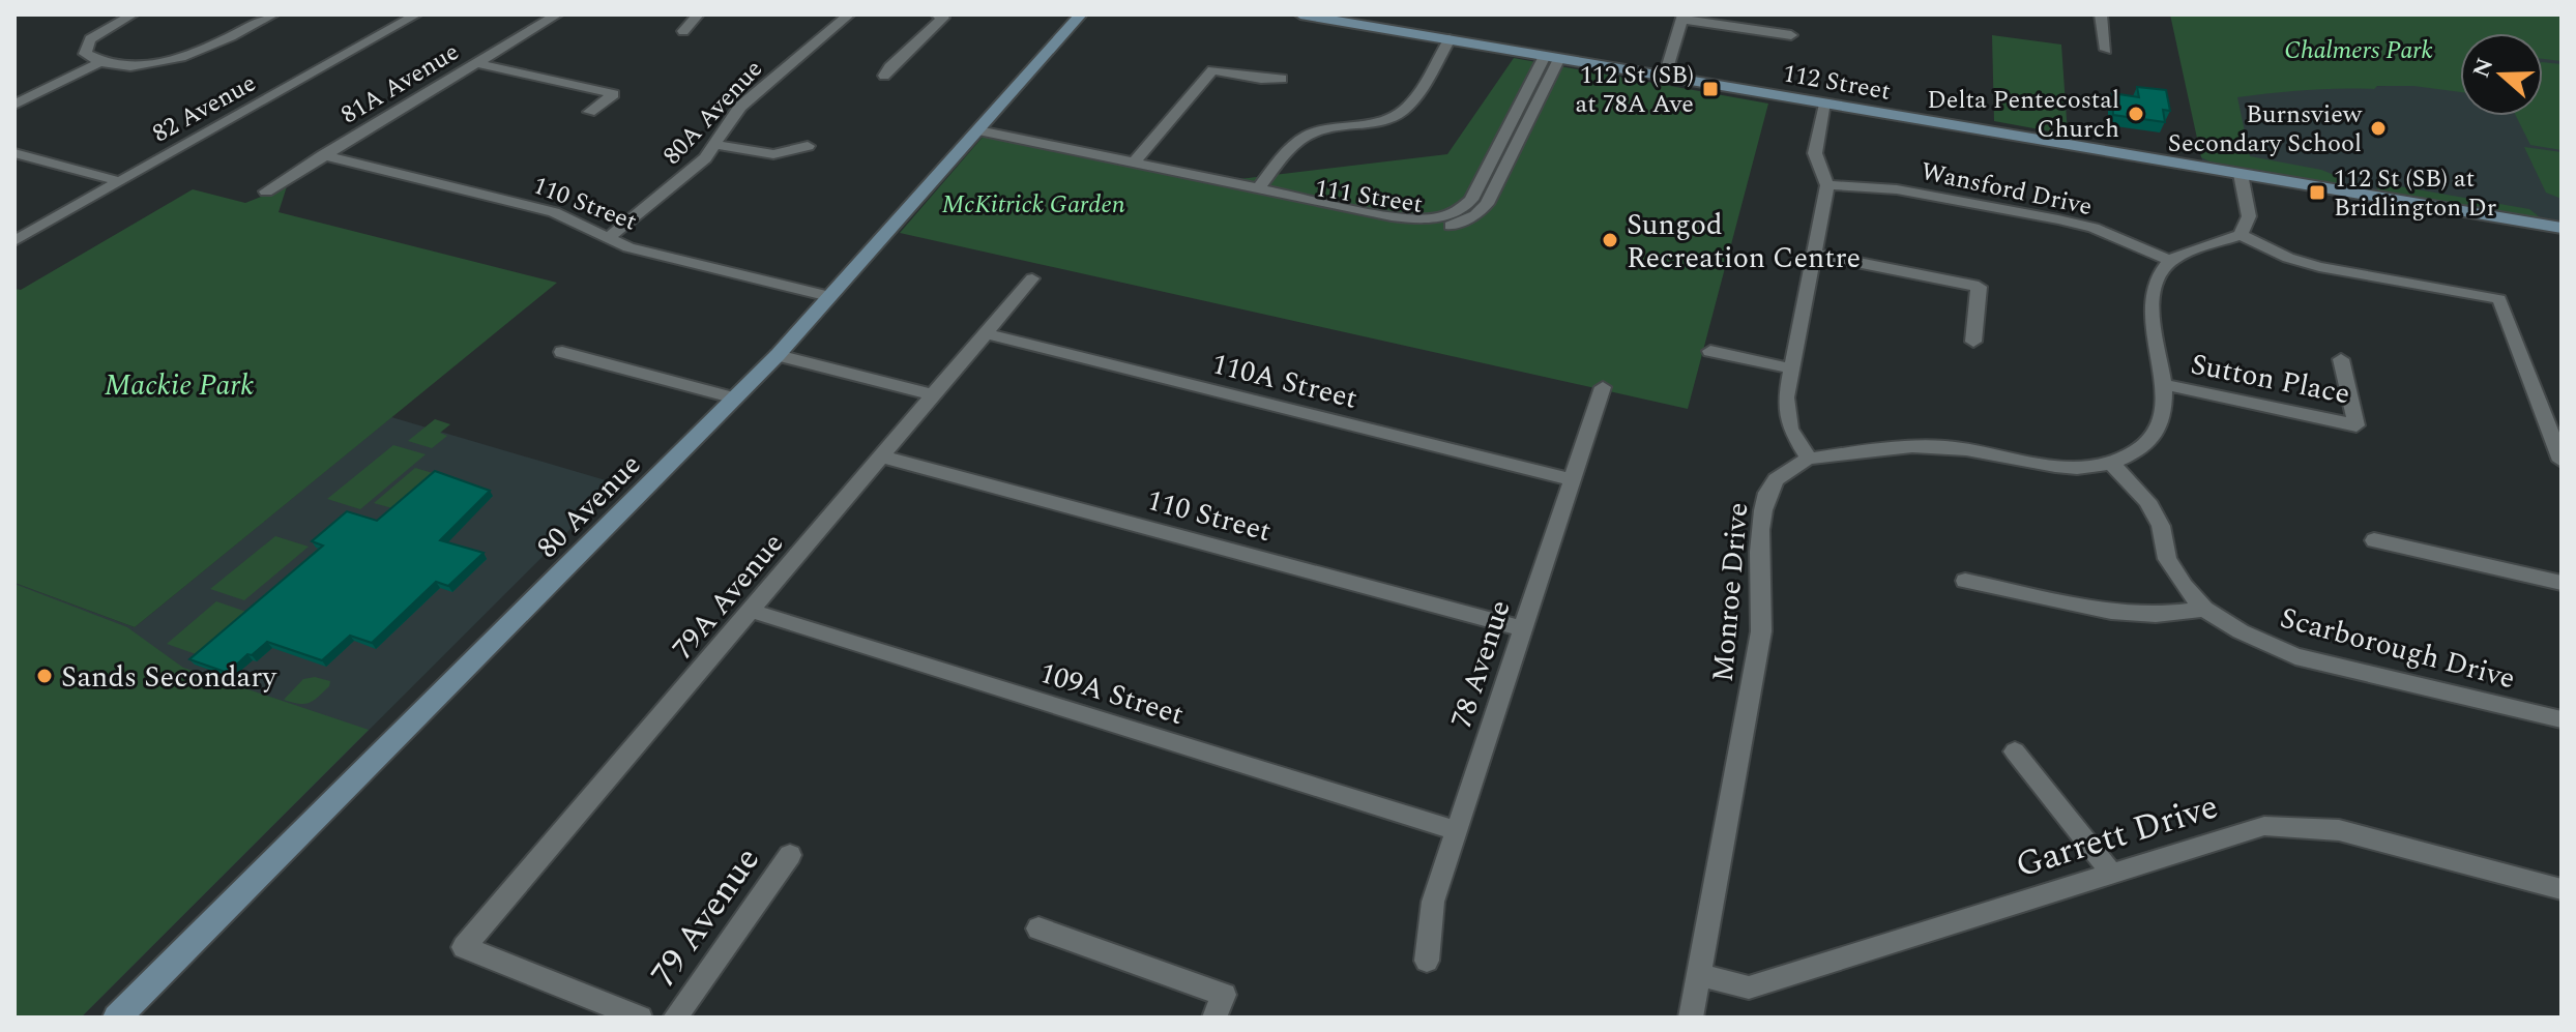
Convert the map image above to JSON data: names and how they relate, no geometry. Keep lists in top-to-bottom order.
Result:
{
  "streets": {
    "street": [
      "112 Street",
      "81A Avenue",
      "82 Avenue",
      "80A Avenue",
      "Wansford Drive",
      "111 Street",
      "110 Street",
      "Sutton Place",
      "110A Street",
      "80 Avenue",
      "Monroe Drive",
      "79A Avenue",
      "Scarborough Drive",
      "78 Avenue",
      "109A Street",
      "Garrett Drive",
      "79 Avenue"
    ]
  },
  "crossings": [
    ["112 Street", "111 Street"],
    ["81A Avenue", "110 Street"],
    ["80A Avenue", "110 Street"],
    ["111 Street", "80 Avenue"],
    ["110 Street", "80 Avenue"],
    ["110 Street", "79A Avenue"],
    ["110 Street", "78 Avenue"],
    ["110A Street", "79A Avenue"],
    ["110A Street", "78 Avenue"],
    ["Monroe Drive", "Garrett Drive"],
    ["79A Avenue", "109A Street"],
    ["78 Avenue", "109A Street"]
  ],
  "parks": ["Chalmers Park", "McKitrick Garden", "Mackie Park"],
  "places": {
    "transit": ["112 St (SB) at 78A Ave", "112 St (SB) at Bridlington Dr"],
    "other": [
      "Delta Pentecostal Church",
      "Burnsview Secondary School",
      "Sungod Recreation Centre",
      "Sands Secondary"
    ]
  },
  "north": "left"
}
